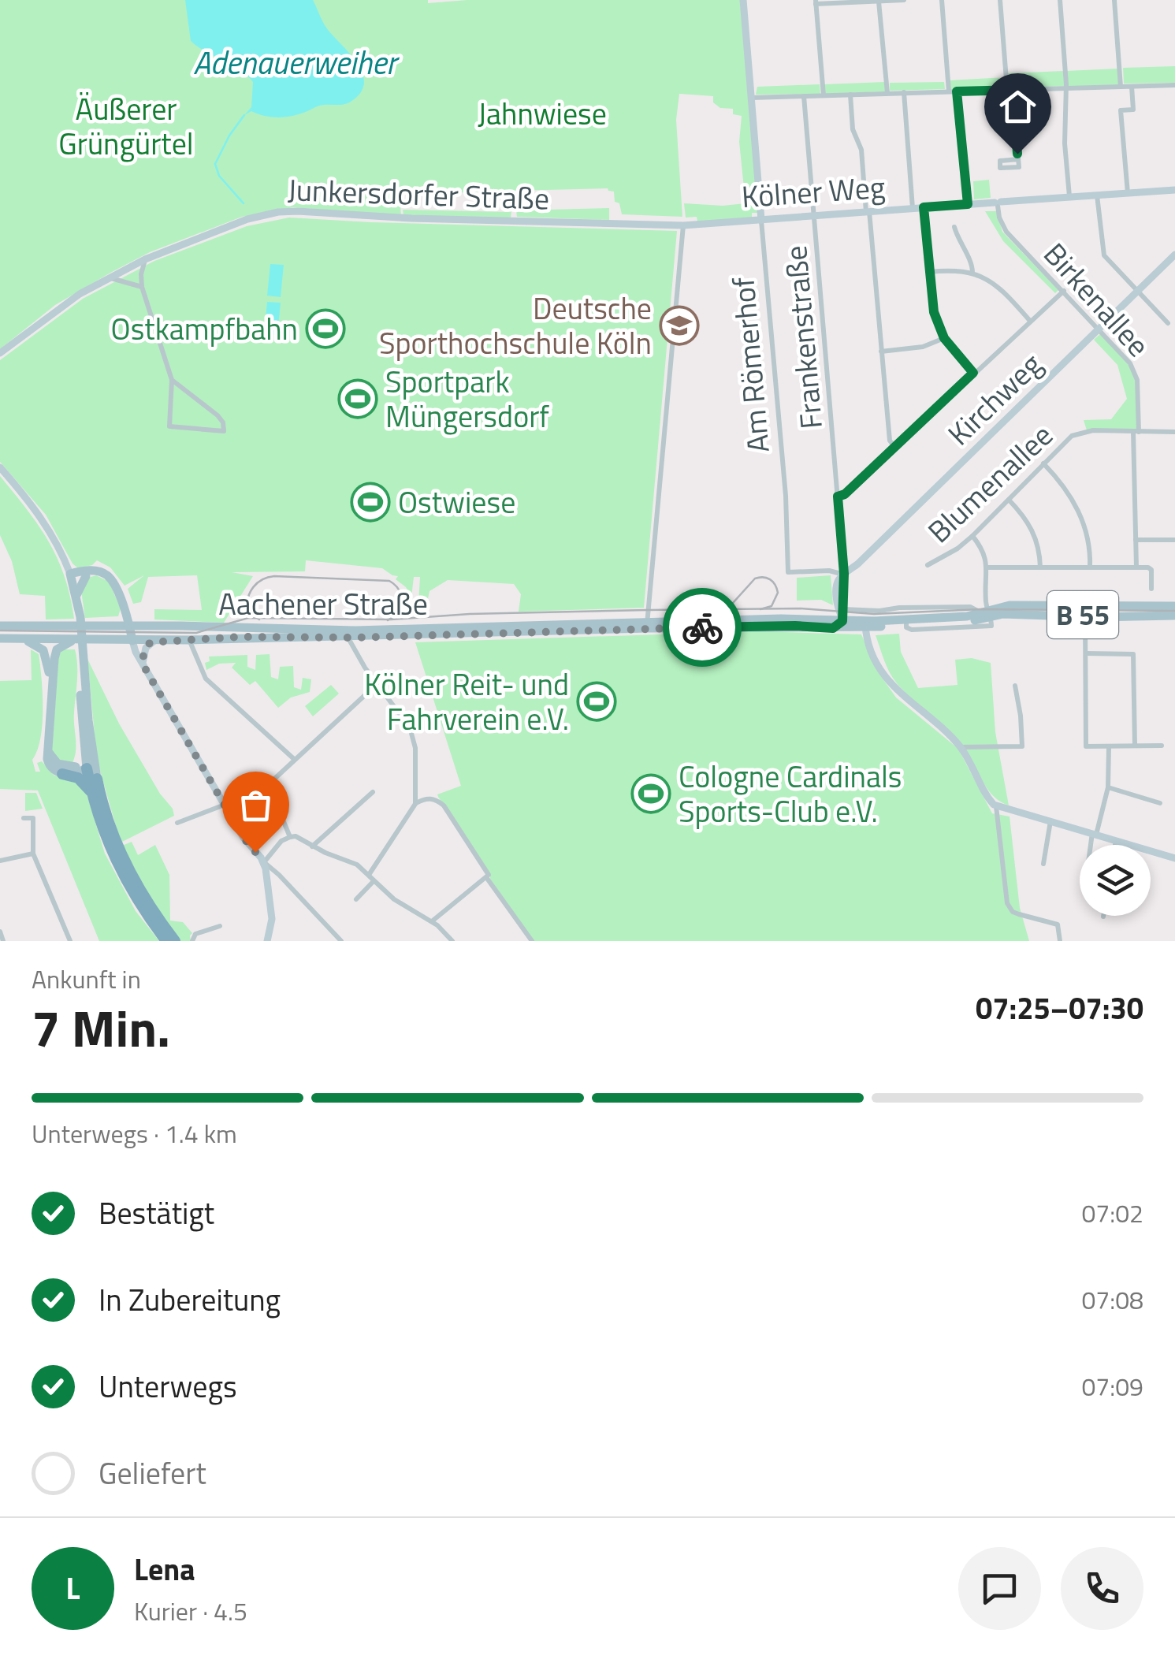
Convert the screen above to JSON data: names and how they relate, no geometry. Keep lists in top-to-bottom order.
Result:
{
  "streets": {
    "main road": ["Aachener Straße", "B 55"],
    "street": [
      "Kölner Weg",
      "Junkersdorfer Straße",
      "Birkenallee",
      "Frankenstraße",
      "Am Römerhof",
      "Kirchweg",
      "Blumenallee"
    ]
  },
  "crossings": [
    ["Kölner Weg", "Junkersdorfer Straße"],
    ["Kölner Weg", "Birkenallee"],
    ["Kölner Weg", "Frankenstraße"],
    ["Kölner Weg", "Am Römerhof"],
    ["Birkenallee", "Kirchweg"],
    ["Birkenallee", "Blumenallee"],
    ["Frankenstraße", "Am Römerhof"],
    ["Frankenstraße", "Kirchweg"],
    ["Am Römerhof", "Kirchweg"]
  ],
  "water": ["Adenauerweiher"],
  "parks": ["Äußerer Grüngürtel", "Jahnwiese"],
  "places": {
    "school or university": ["Deutsche Sporthochschule Köln"],
    "sports": [
      "Ostkampfbahn",
      "Sportpark Müngersdorf",
      "Ostwiese",
      "Kölner Reit- und Fahrverein e.V.",
      "Cologne Cardinals Sports-Club e.V."
    ]
  },
  "page": {
    "heading": ["7 Min.", "Ankunft in", "07:25–07:30"],
    "panel": ["Lena", "Kurier · 4.5"],
    "bar": "Unterwegs · 1.4 km",
    "list": [
      ["Bestätigt", "07:02"],
      ["In Zubereitung", "07:08"],
      ["Unterwegs", "07:09"],
      "Geliefert"
    ],
    "round": "L"
  }
}
